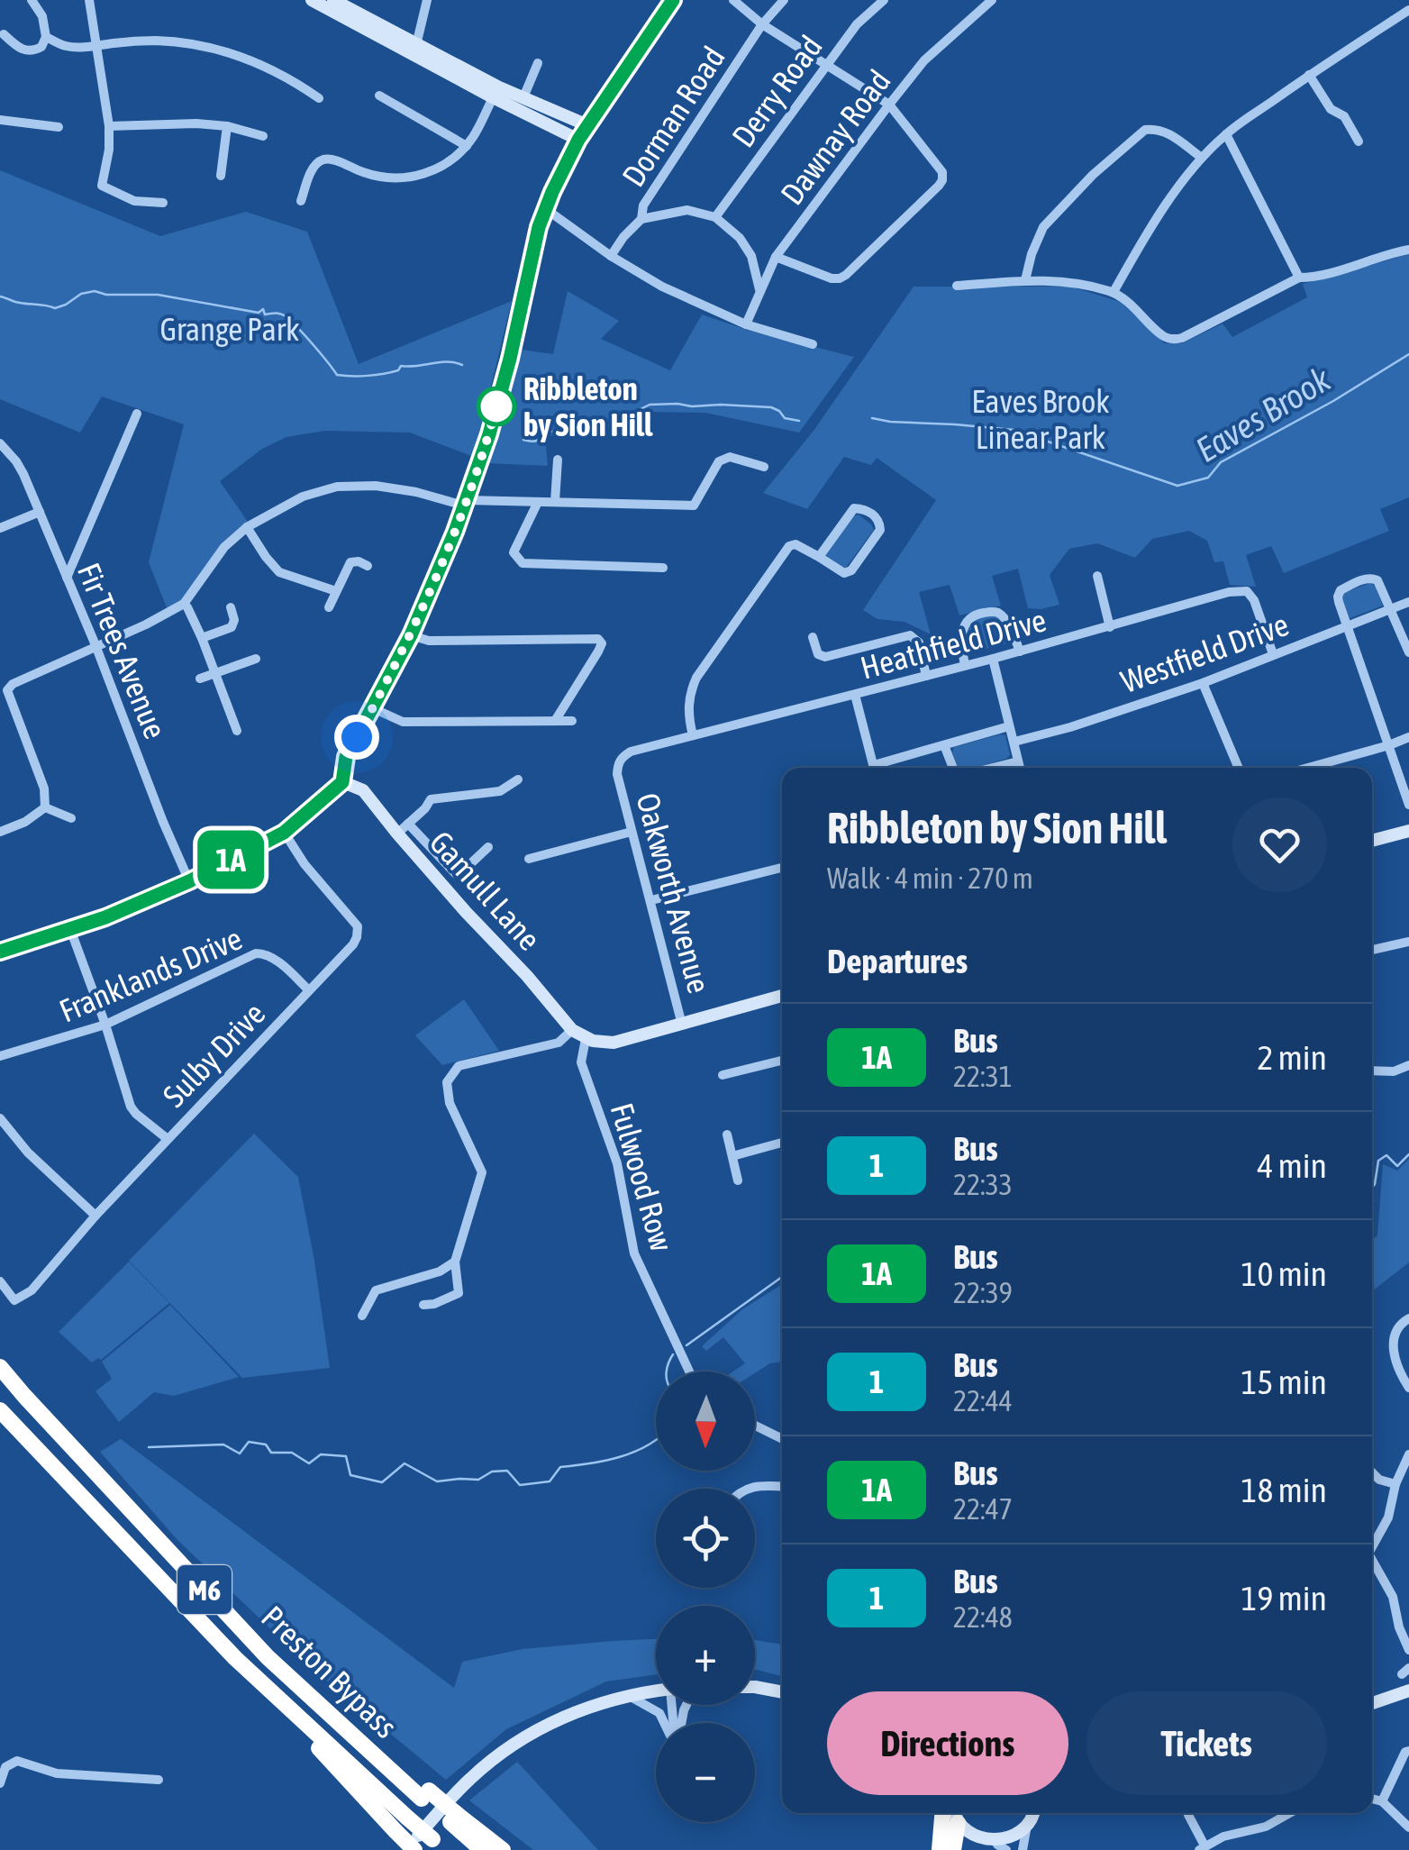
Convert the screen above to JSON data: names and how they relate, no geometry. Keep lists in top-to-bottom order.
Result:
{
  "streets": {
    "highway": ["M6", "Preston Bypass"],
    "main road": ["Gamull Lane"],
    "street": [
      "Derry Road",
      "Dorman Road",
      "Dawnay Road",
      "Heathfield Drive",
      "Fir Trees Avenue",
      "Westfield Drive",
      "Oakworth Avenue",
      "Franklands Drive",
      "Sulby Drive",
      "Fulwood Row"
    ]
  },
  "crossings": [
    ["Heathfield Drive", "Westfield Drive"],
    ["Heathfield Drive", "Oakworth Avenue"],
    ["Gamull Lane", "Fulwood Row"],
    ["Franklands Drive", "Sulby Drive"],
    ["M6", "Preston Bypass"]
  ],
  "water": ["Eaves Brook"],
  "parks": ["Grange Park", "Eaves Brook Linear Park"],
  "places": ["Ribbleton by Sion Hill"],
  "lines": ["bus line 1A"],
  "north": "bottom",
  "page": {
    "on_map": "1A",
    "heading": [
      ["Ribbleton by Sion Hill", "Walk · 4 min · 270 m"],
      "Departures"
    ],
    "list": [
      {
        "mark": "1A",
        "name": "Bus",
        "note": "22:31",
        "value": "2 min"
      },
      {
        "mark": "1",
        "name": "Bus",
        "note": "22:33",
        "value": "4 min"
      },
      {
        "mark": "1A",
        "name": "Bus",
        "note": "22:39",
        "value": "10 min"
      },
      {
        "mark": "1",
        "name": "Bus",
        "note": "22:44",
        "value": "15 min"
      },
      {
        "mark": "1A",
        "name": "Bus",
        "note": "22:47",
        "value": "18 min"
      },
      {
        "mark": "1",
        "name": "Bus",
        "note": "22:48",
        "value": "19 min"
      }
    ],
    "map_buttons": ["+", "−"],
    "buttons": ["Directions", "Tickets"]
  }
}
